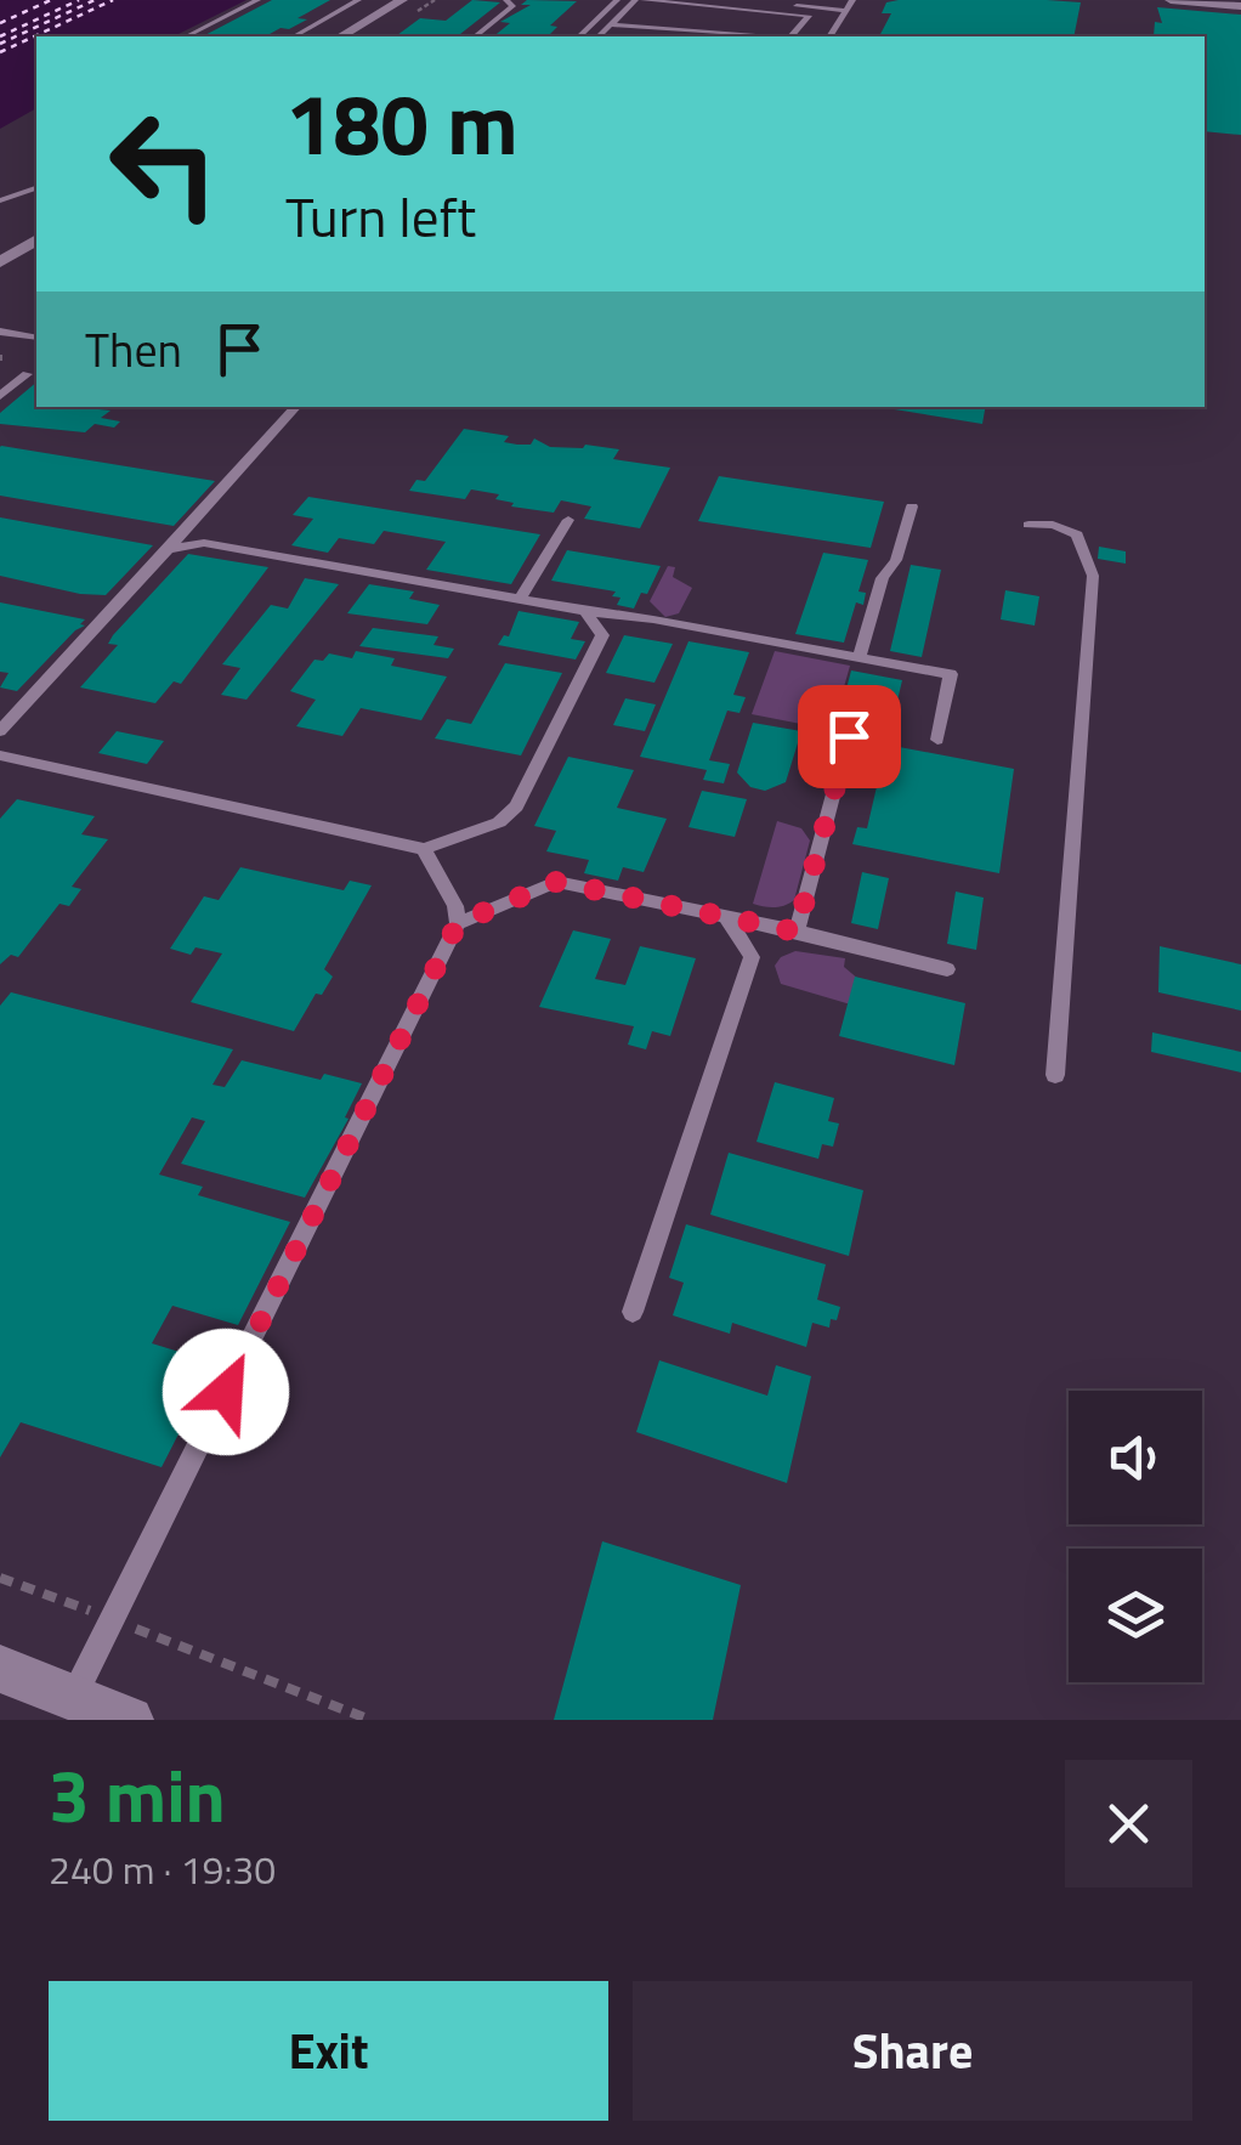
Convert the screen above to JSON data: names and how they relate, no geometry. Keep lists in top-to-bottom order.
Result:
{
  "page": {
    "turn": ["180 m", "Turn left"],
    "then": "Then",
    "heading": ["3 min", "240 m · 19:30"],
    "buttons": ["Exit", "Share"]
  }
}
